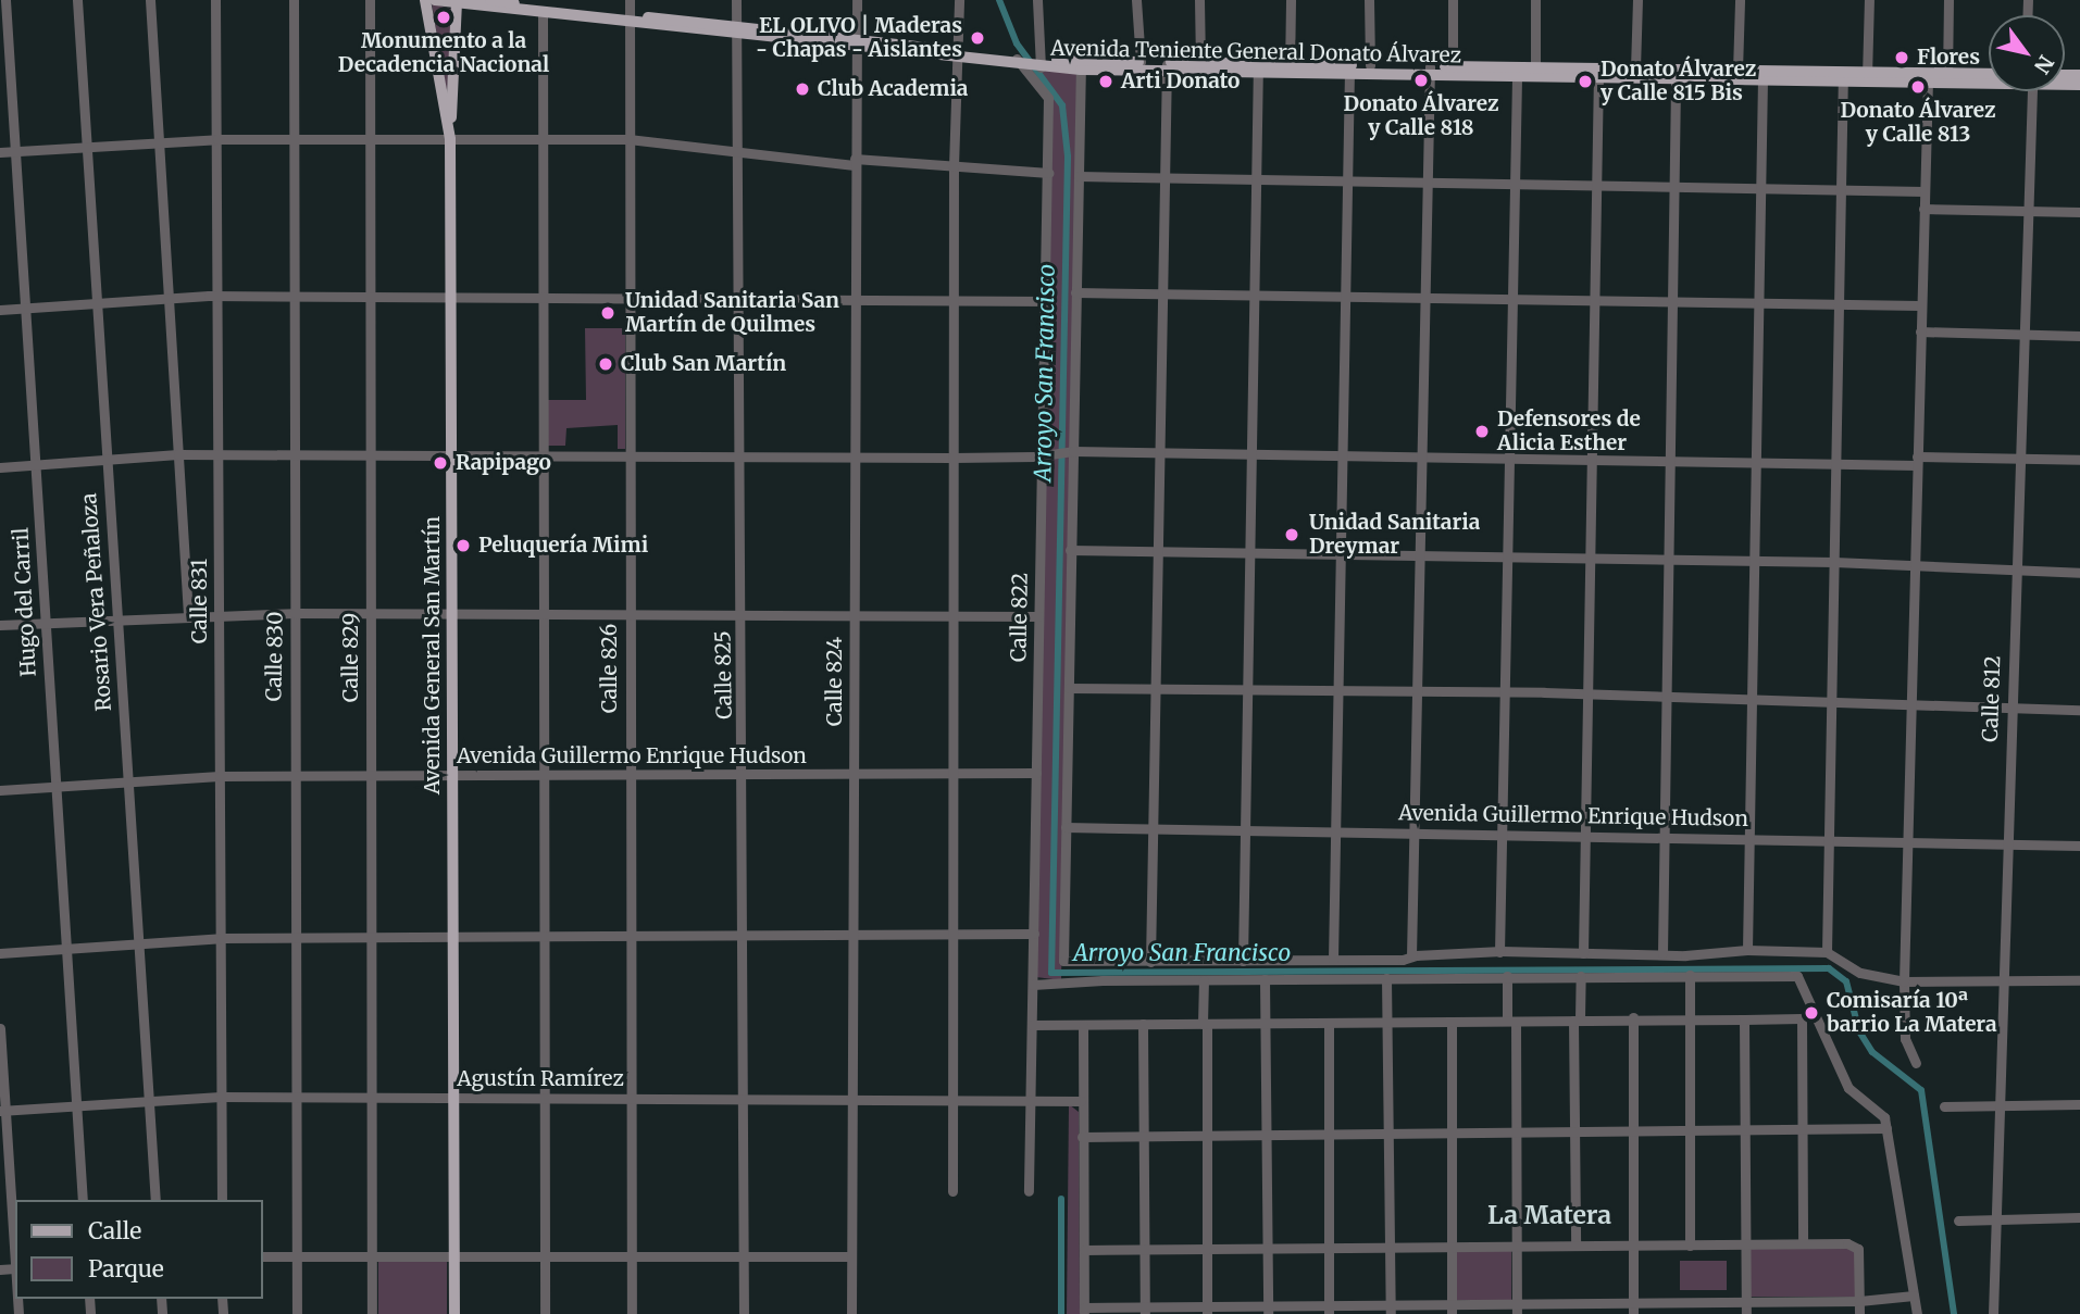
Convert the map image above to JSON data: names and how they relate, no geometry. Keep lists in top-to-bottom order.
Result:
{
  "streets": {
    "main road": ["Avenida Teniente General Donato Álvarez", "Avenida General San Martín"],
    "street": [
      "Calle 831",
      "Hugo del Carril",
      "Rosario Vera Peñaloza",
      "Calle 822",
      "Calle 830",
      "Calle 829",
      "Calle 826",
      "Calle 825",
      "Calle 824",
      "Calle 812",
      "Avenida Guillermo Enrique Hudson",
      "Agustín Ramírez"
    ]
  },
  "crossings": [
    ["Avenida Teniente General Donato Álvarez", "Calle 822"],
    ["Avenida Teniente General Donato Álvarez", "Calle 826"],
    ["Avenida Teniente General Donato Álvarez", "Calle 825"],
    ["Avenida Teniente General Donato Álvarez", "Calle 824"],
    ["Calle 831", "Avenida Guillermo Enrique Hudson"],
    ["Calle 831", "Agustín Ramírez"],
    ["Hugo del Carril", "Avenida Guillermo Enrique Hudson"],
    ["Hugo del Carril", "Agustín Ramírez"],
    ["Rosario Vera Peñaloza", "Avenida Guillermo Enrique Hudson"],
    ["Rosario Vera Peñaloza", "Agustín Ramírez"],
    ["Calle 822", "Avenida Guillermo Enrique Hudson"],
    ["Calle 822", "Agustín Ramírez"],
    ["Avenida General San Martín", "Avenida Guillermo Enrique Hudson"],
    ["Avenida General San Martín", "Agustín Ramírez"],
    ["Calle 830", "Avenida Guillermo Enrique Hudson"],
    ["Calle 830", "Agustín Ramírez"],
    ["Calle 829", "Avenida Guillermo Enrique Hudson"],
    ["Calle 829", "Agustín Ramírez"],
    ["Calle 826", "Avenida Guillermo Enrique Hudson"],
    ["Calle 826", "Agustín Ramírez"],
    ["Calle 825", "Avenida Guillermo Enrique Hudson"],
    ["Calle 825", "Agustín Ramírez"],
    ["Calle 824", "Avenida Guillermo Enrique Hudson"],
    ["Calle 824", "Agustín Ramírez"],
    ["Calle 812", "Avenida Guillermo Enrique Hudson"]
  ],
  "districts": ["La Matera"],
  "water": ["Arroyo San Francisco"],
  "places": [
    "Monumento a la Decadencia Nacional",
    "EL OLIVO | Maderas - Chapas - Aislantes",
    "Flores",
    "Donato Álvarez y Calle 818",
    "Arti Donato",
    "Donato Álvarez y Calle 815 Bis",
    "Donato Álvarez y Calle 813",
    "Club Academia",
    "Unidad Sanitaria San Martín de Quilmes",
    "Club San Martín",
    "Defensores de Alicia Esther",
    "Rapipago",
    "Unidad Sanitaria Dreymar",
    "Peluquería Mimi",
    "Comisaría 10ª barrio La Matera"
  ],
  "legend": ["Calle", "Parque"],
  "north": "bottom right"
}
